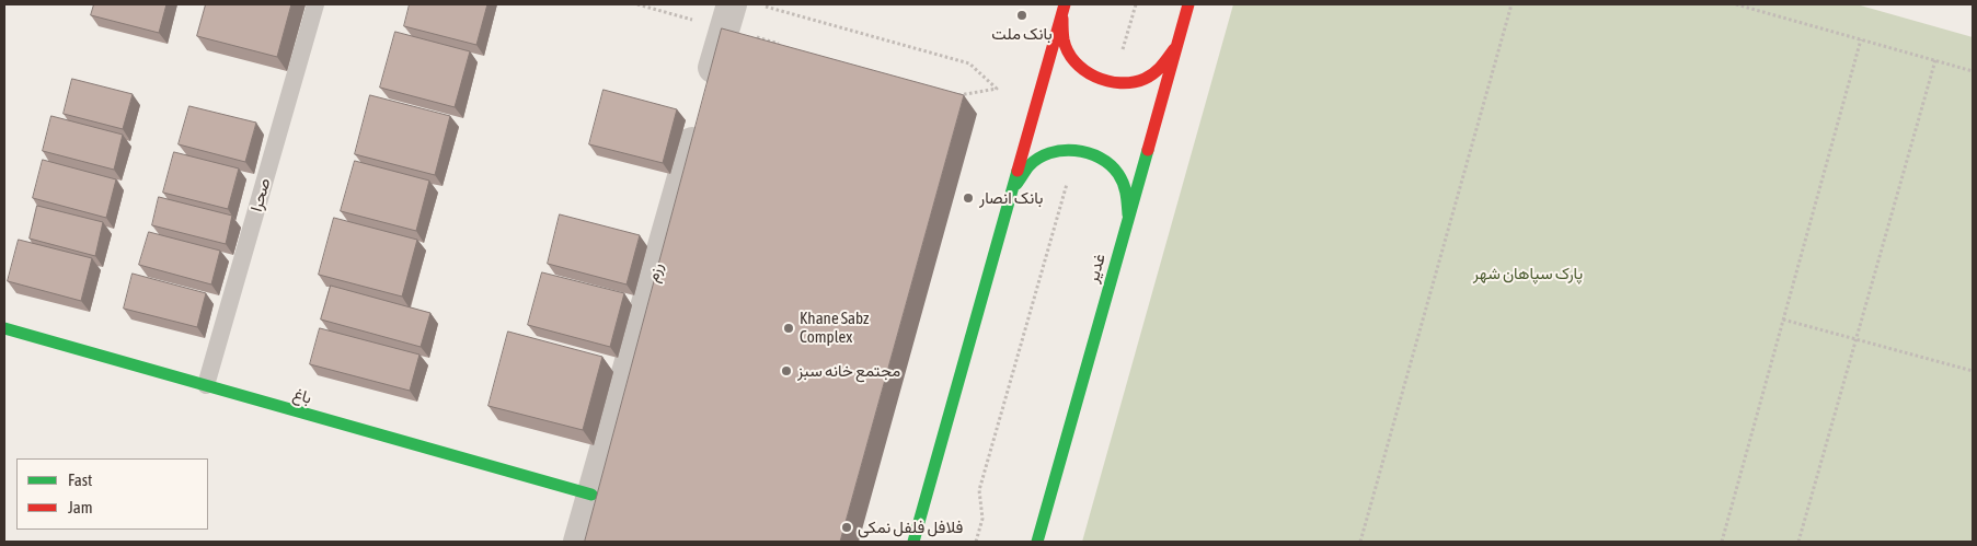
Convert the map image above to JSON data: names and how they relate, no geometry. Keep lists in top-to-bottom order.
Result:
{
  "streets": {
    "main road": ["غدیر", "باغ"],
    "street": ["رزم"],
    "lane": ["صحرا"]
  },
  "crossings": [
    ["صحرا", "باغ"],
    ["رزم", "باغ"]
  ],
  "parks": ["پارک سپاهان شهر"],
  "places": [
    "بانک ملت",
    "بانک انصار",
    "Khane Sabz Complex",
    "مجتمع خانه سبز",
    "فلافل فلفل نمکی"
  ],
  "legend": ["Fast", "Jam"]
}
